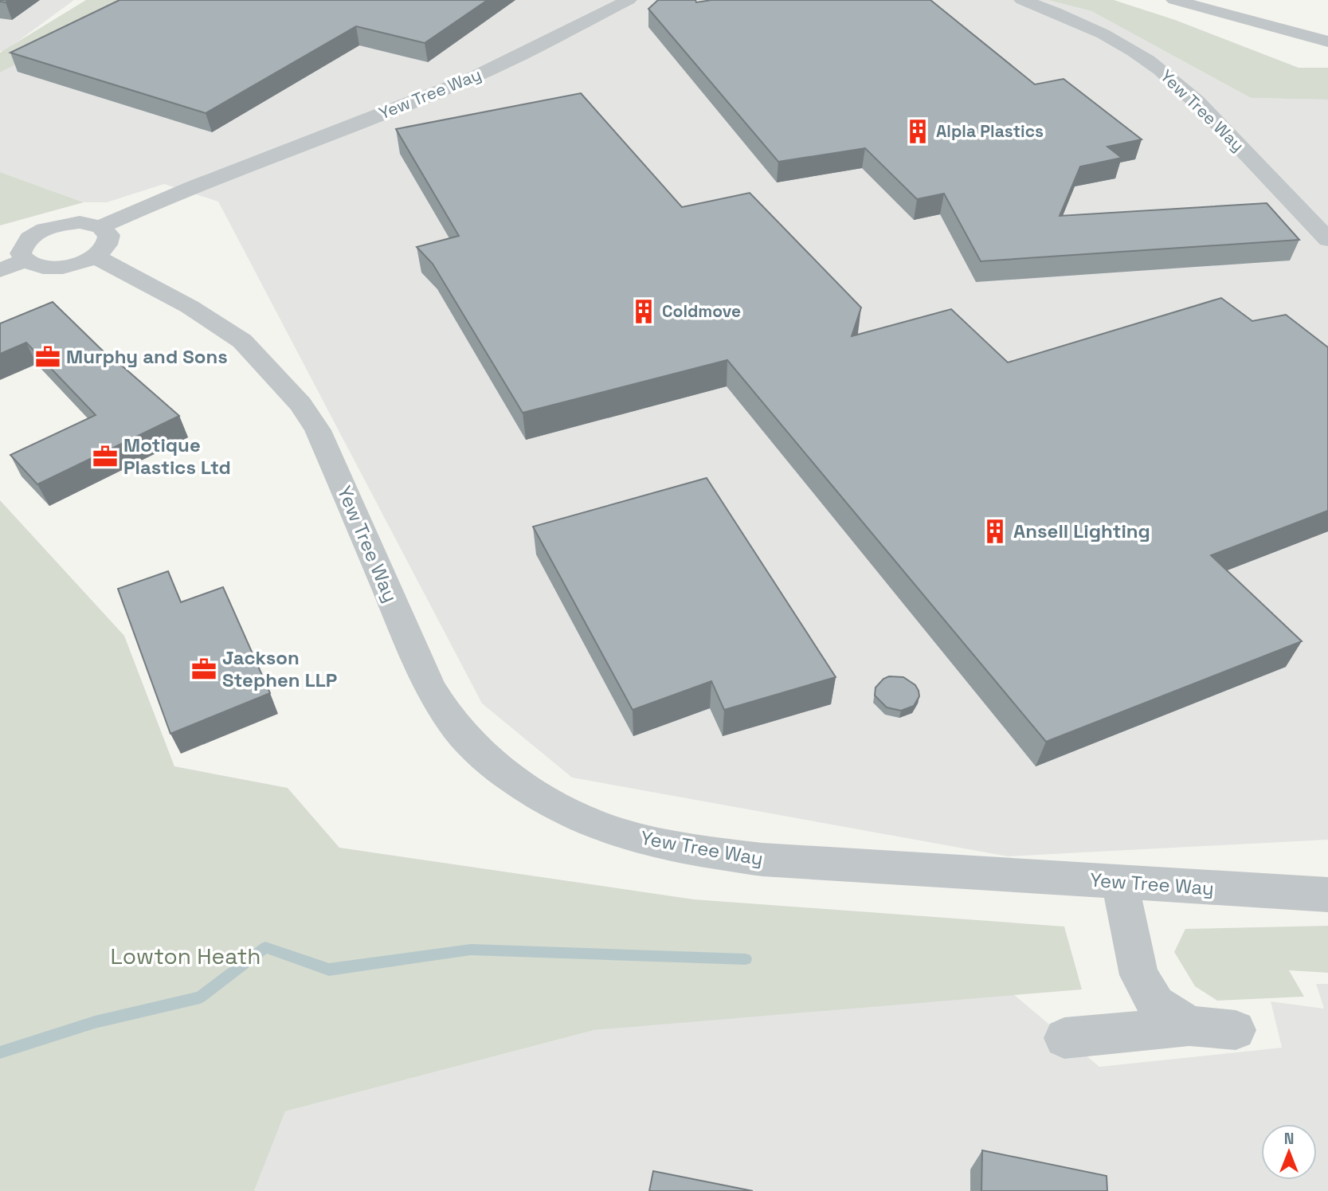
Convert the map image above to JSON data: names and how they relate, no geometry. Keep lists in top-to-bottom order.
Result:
{
  "streets": {
    "street": ["Yew Tree Way"]
  },
  "parks": ["Lowton Heath"],
  "places": {
    "building": ["Alpla Plastics", "Coldmove", "Ansell Lighting"],
    "office": ["Murphy and Sons", "Motique Plastics Ltd", "Jackson Stephen LLP"]
  },
  "north": "top"
}
